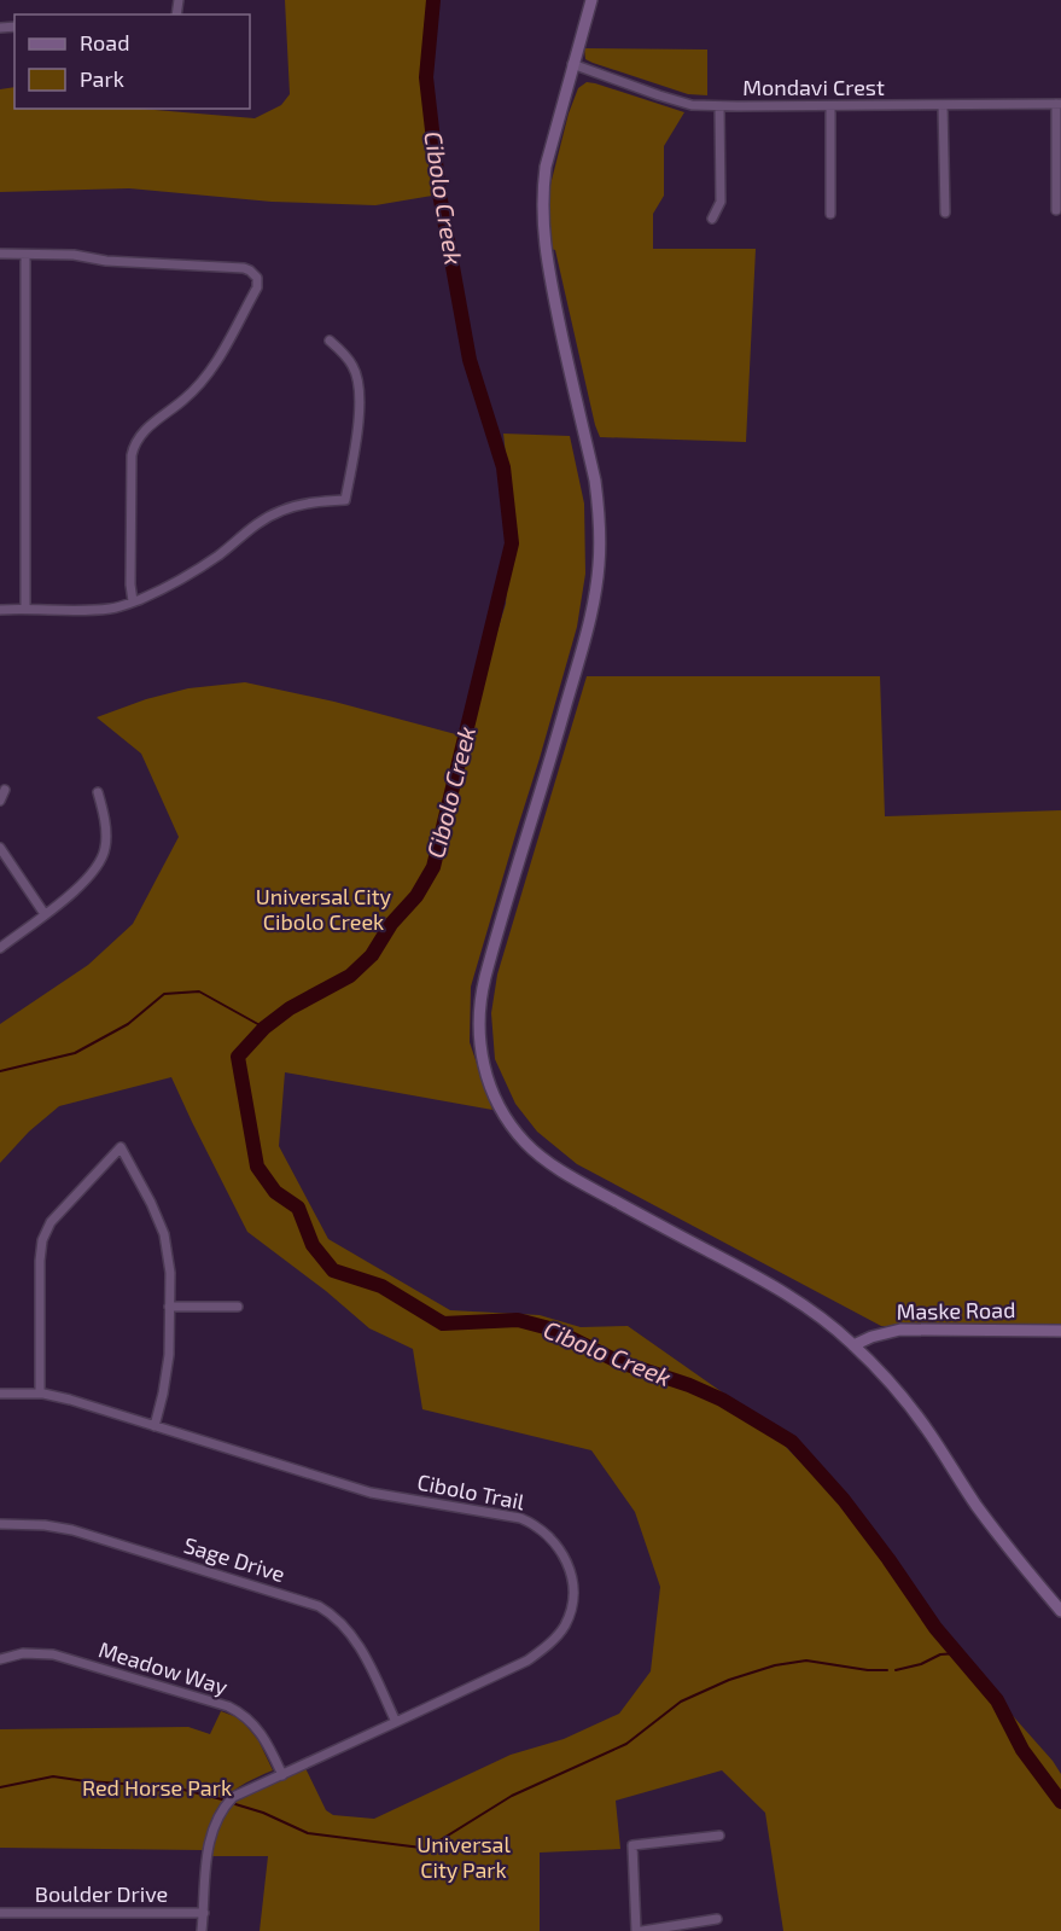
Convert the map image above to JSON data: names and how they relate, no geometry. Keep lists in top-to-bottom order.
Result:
{
  "streets": {
    "main road": ["Maske Road"],
    "street": [
      "Mondavi Crest",
      "Cibolo Trail",
      "Sage Drive",
      "Meadow Way",
      "Boulder Drive"
    ]
  },
  "crossings": [
    ["Cibolo Trail", "Sage Drive"],
    ["Cibolo Trail", "Meadow Way"],
    ["Cibolo Trail", "Boulder Drive"]
  ],
  "water": ["Cibolo Creek"],
  "parks": ["Universal City Cibolo Creek", "Red Horse Park", "Universal City Park"],
  "legend": ["Road", "Park"]
}
